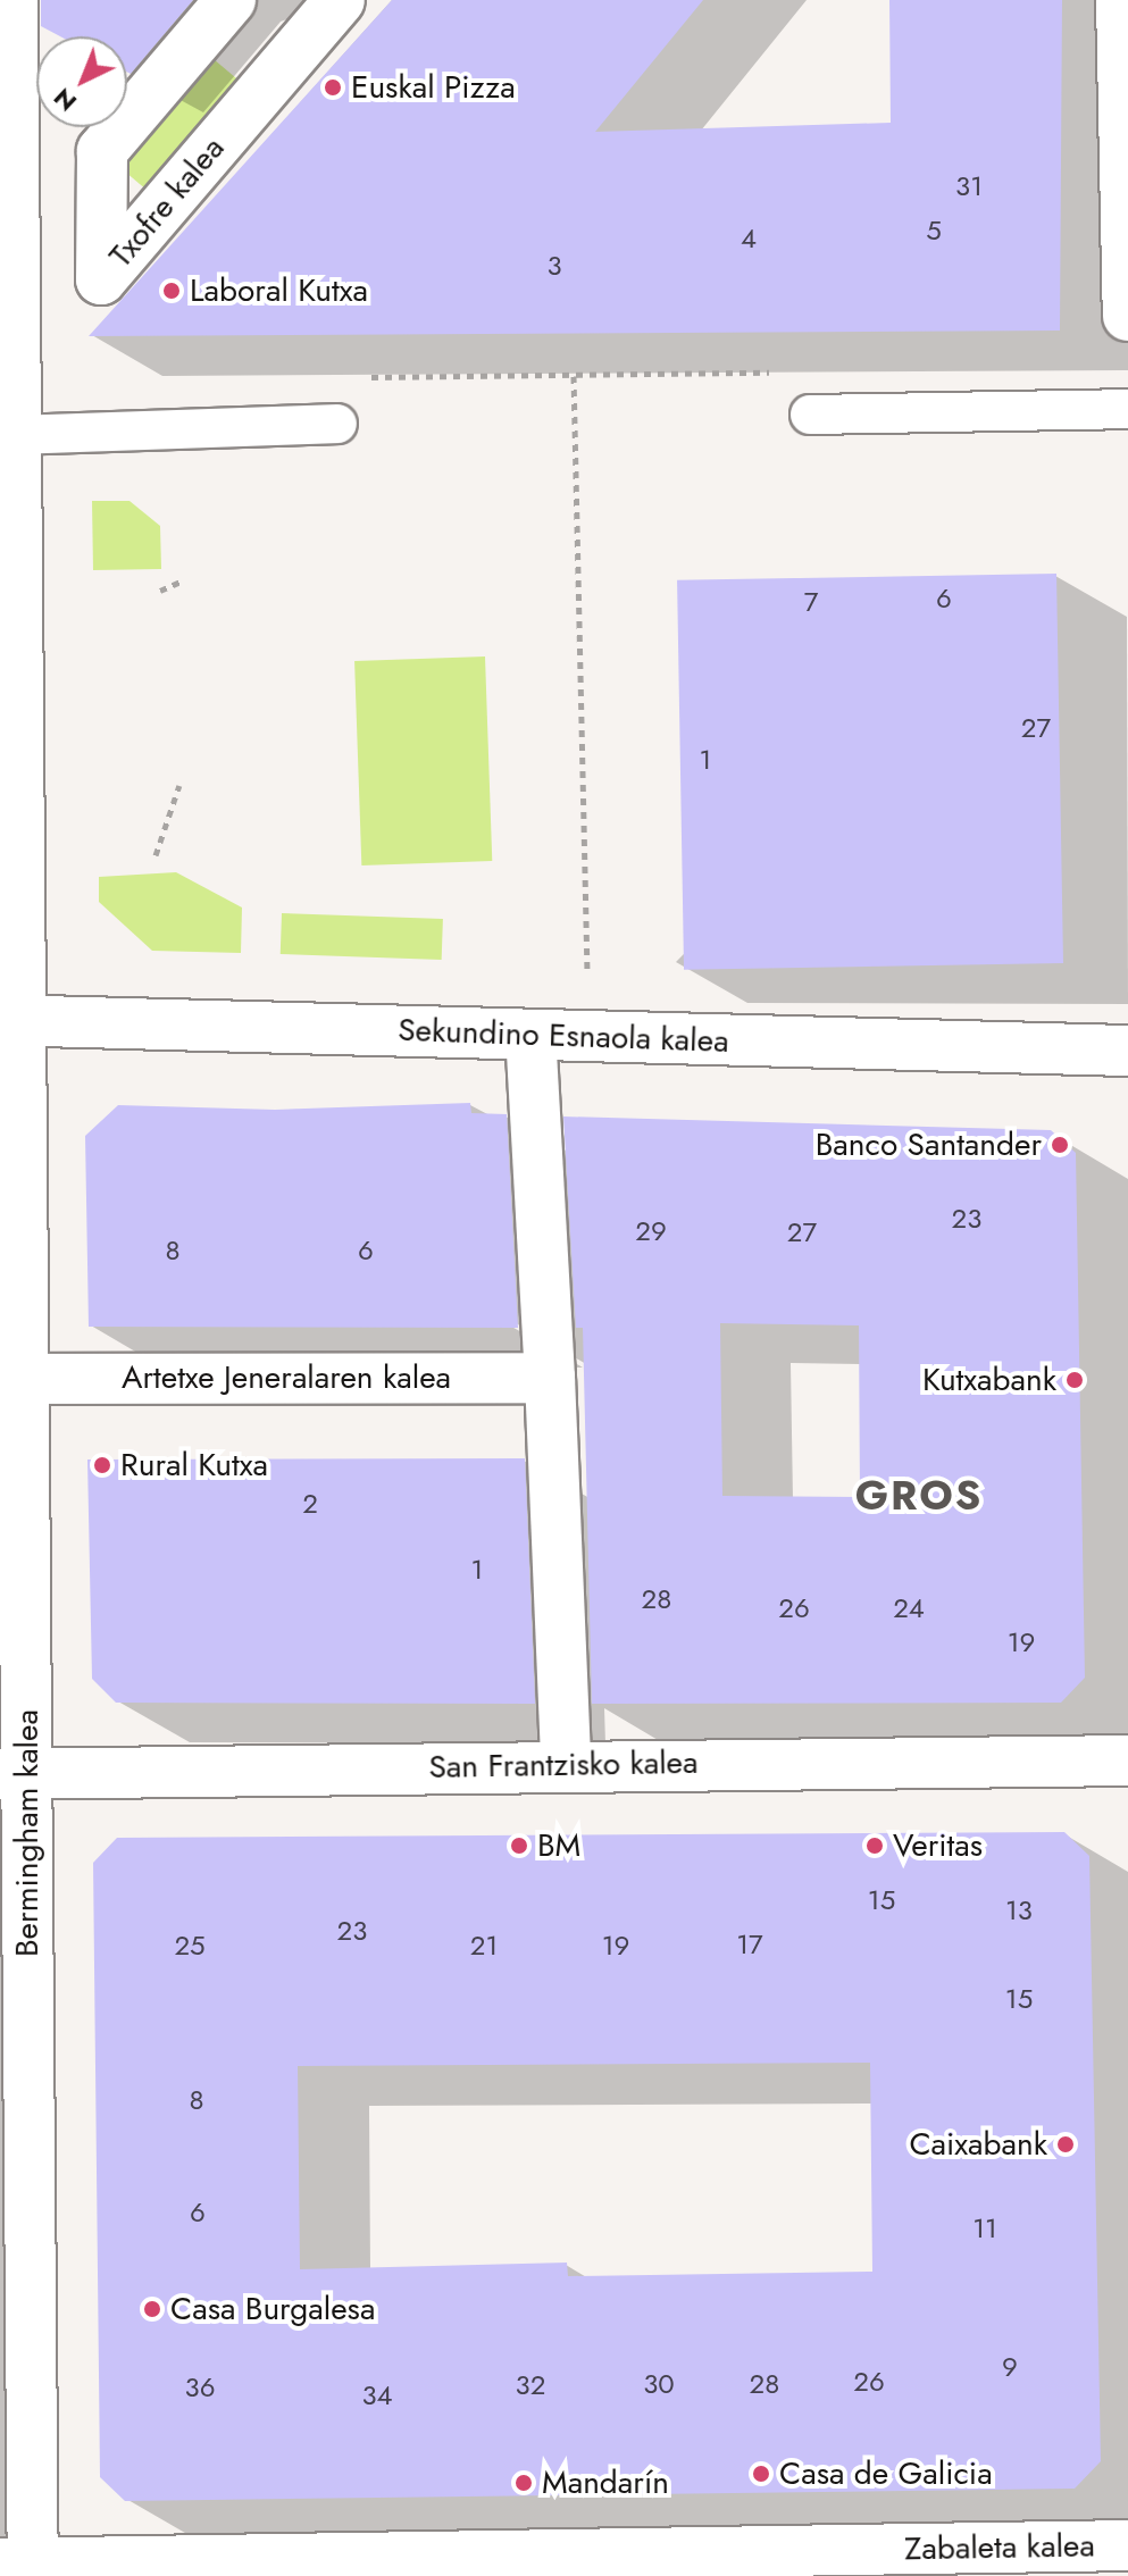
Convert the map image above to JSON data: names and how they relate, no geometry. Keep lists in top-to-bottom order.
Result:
{
  "streets": {
    "street": [
      "Txofre kalea",
      "Sekundino Esnaola kalea",
      "Artetxe Jeneralaren kalea",
      "San Frantzisko kalea",
      "Bermingham kalea",
      "Zabaleta kalea"
    ]
  },
  "crossings": [
    ["Sekundino Esnaola kalea", "Bermingham kalea"],
    ["Artetxe Jeneralaren kalea", "Bermingham kalea"],
    ["San Frantzisko kalea", "Bermingham kalea"],
    ["Bermingham kalea", "Zabaleta kalea"]
  ],
  "districts": ["GROS"],
  "places": [
    "Euskal Pizza",
    "Laboral Kutxa",
    "Banco Santander",
    "Kutxabank",
    "Rural Kutxa",
    "BM",
    "Veritas",
    "Caixabank",
    "Casa Burgalesa",
    "Casa de Galicia",
    "Mandarín"
  ],
  "house_numbers": [
    "31",
    "5",
    "4",
    "3",
    "6",
    "7",
    "27",
    "1",
    "23",
    "29",
    "27",
    "8",
    "6",
    "2",
    "1",
    "28",
    "26",
    "24",
    "19",
    "15",
    "13",
    "23",
    "17",
    "25",
    "21",
    "19",
    "15",
    "8",
    "6",
    "11",
    "9",
    "26",
    "30",
    "28",
    "32",
    "36",
    "34"
  ],
  "north": "bottom left"
}
